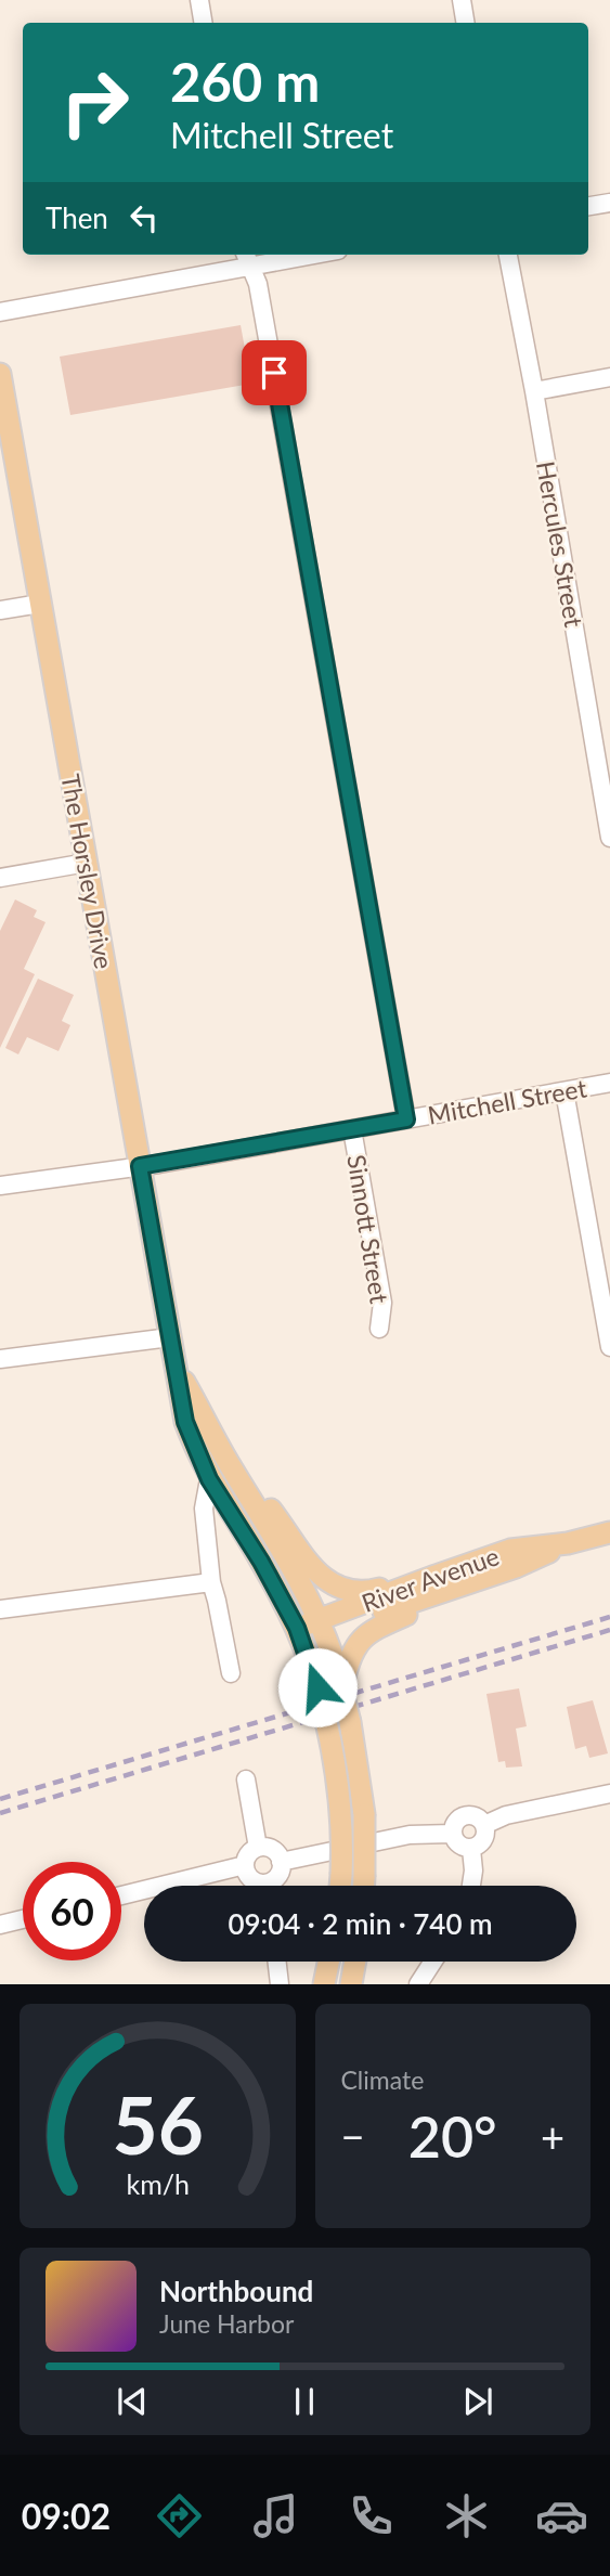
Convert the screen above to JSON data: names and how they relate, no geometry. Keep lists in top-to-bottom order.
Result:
{
  "streets": {
    "main road": ["The Horsley Drive", "River Avenue"],
    "street": ["Hercules Street", "Mitchell Street", "Sinnott Street"]
  },
  "crossings": [
    ["The Horsley Drive", "Mitchell Street"],
    ["The Horsley Drive", "River Avenue"],
    ["Mitchell Street", "Sinnott Street"]
  ],
  "page": {
    "turn": ["260 m", "Mitchell Street"],
    "then": "Then",
    "limit": "60",
    "trip": "09:04 · 2 min · 740 m",
    "tile": "Climate",
    "heat": ["−", "20°", "+"],
    "song": ["Northbound", "June Harbor"],
    "tabs": "09:02",
    "gauge": ["56", "km/h"]
  }
}
